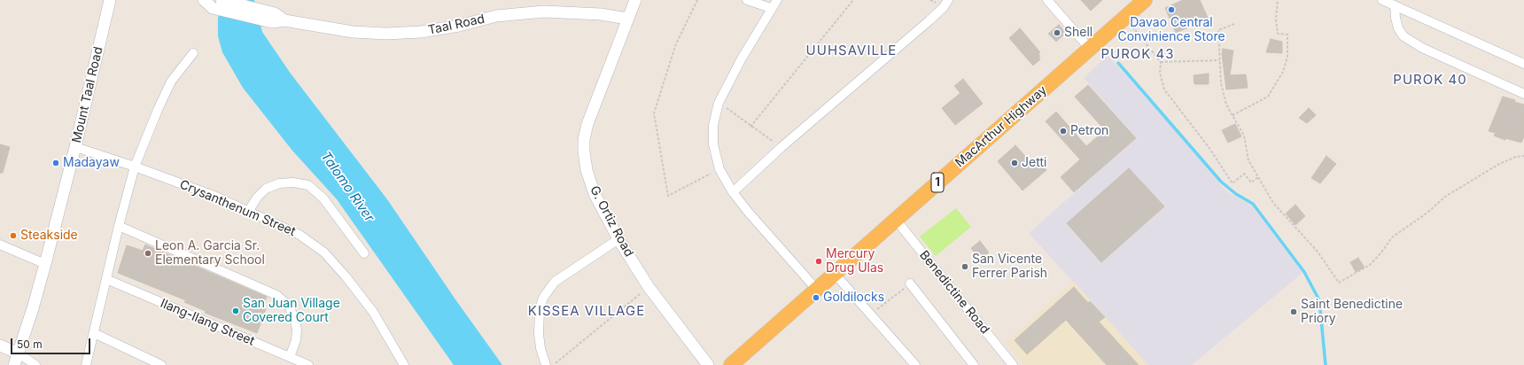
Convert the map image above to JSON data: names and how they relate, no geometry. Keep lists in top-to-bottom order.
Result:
{
  "streets": {
    "highway": ["MacArthur Highway", "1"],
    "street": [
      "Taal Road",
      "Mount Taal Road",
      "Crysanthenum Street",
      "G. Ortiz Road",
      "Benedictine Road",
      "Ilang-Ilang Street"
    ]
  },
  "crossings": [
    ["Taal Road", "G. Ortiz Road"],
    ["Mount Taal Road", "Crysanthenum Street"],
    ["MacArthur Highway", "Benedictine Road"]
  ],
  "districts": [
    "UUHSAVILLE",
    "PUROK 43",
    "PUROK 40",
    "KISSEA VILLAGE"
  ],
  "water": ["Talomo River"],
  "places": [
    "Davao Central Convinience Store",
    "Shell",
    "Petron",
    "Madayaw",
    "Jetti",
    "Steakside",
    "Leon A. Garcia Sr. Elementary School",
    "Mercury Drug Ulas",
    "San Vicente Ferrer Parish",
    "Goldilocks",
    "San Juan Village Covered Court",
    "Saint Benedictine Priory"
  ],
  "scale_bar": "50 m"
}
